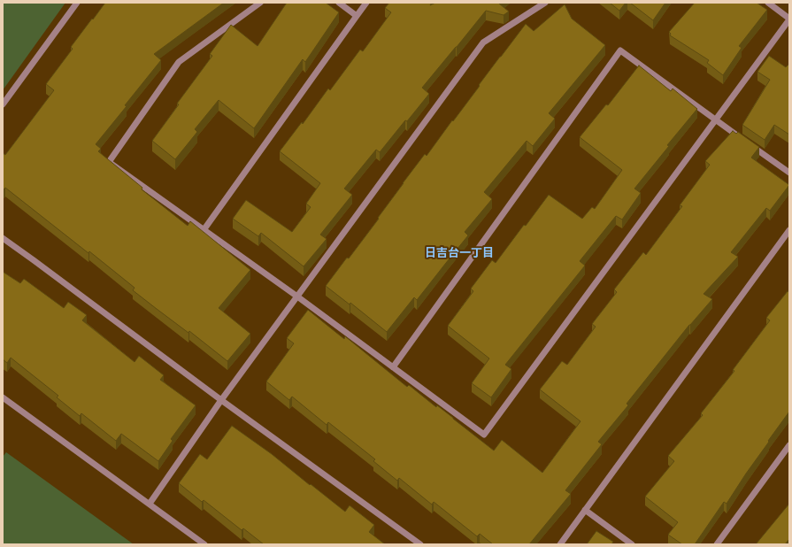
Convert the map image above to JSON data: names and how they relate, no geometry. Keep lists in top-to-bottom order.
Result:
{
  "districts": ["日吉台一丁目"]
}
